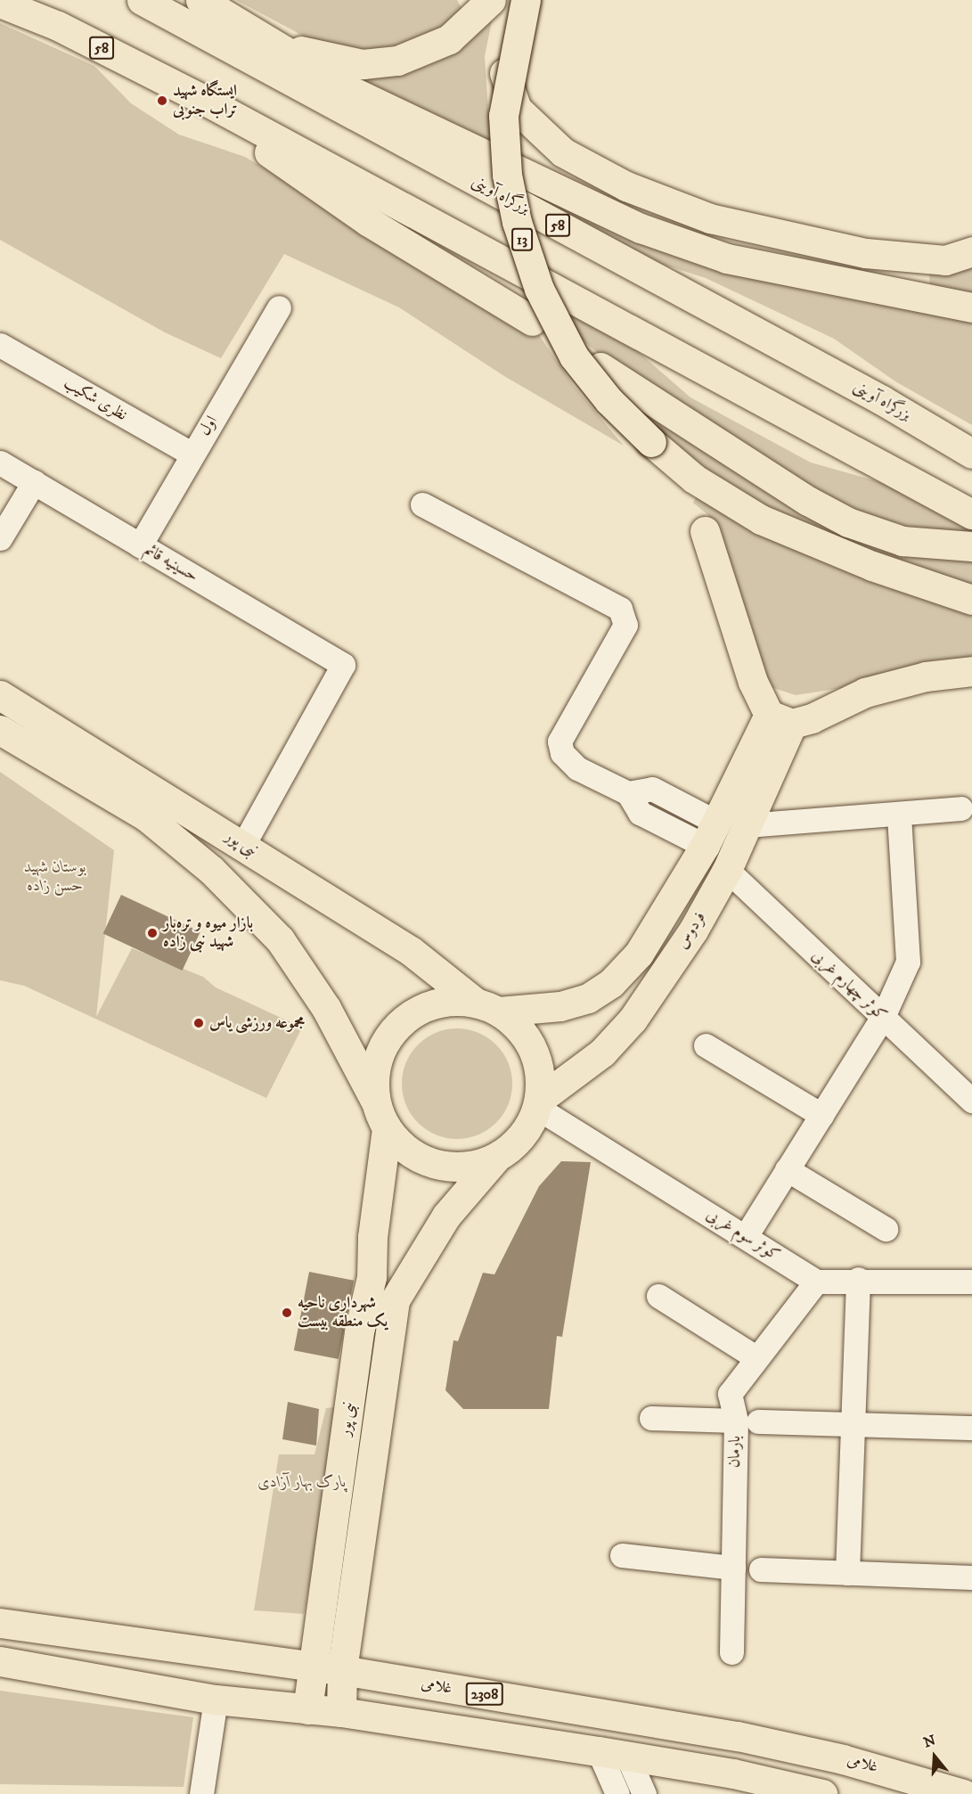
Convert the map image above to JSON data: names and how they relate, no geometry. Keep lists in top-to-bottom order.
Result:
{
  "streets": {
    "main road": [
      "58",
      "بزرگراه آوینی",
      "13",
      "نبی پور",
      "فردوس",
      "غلامی",
      "2308"
    ],
    "street": [
      "نظری شکیب",
      "اول",
      "حسینیه قائم",
      "کوثر چهارم غربی",
      "کوثر سوم غربی",
      "بارمان"
    ]
  },
  "crossings": [
    ["نظری شکیب", "اول"],
    ["اول", "حسینیه قائم"],
    ["حسینیه قائم", "نبی پور"],
    ["نبی پور", "فردوس"],
    ["نبی پور", "کوثر سوم غربی"],
    ["نبی پور", "غلامی"],
    ["نبی پور", "2308"],
    ["فردوس", "کوثر چهارم غربی"],
    ["فردوس", "کوثر سوم غربی"],
    ["کوثر سوم غربی", "بارمان"]
  ],
  "parks": ["بوستان شهید حسن زاده", "پارک بهار آزادی"],
  "places": [
    "ایستگاه شهید تراب جنوبی",
    "بازار میوه و تره‌بار شهید نبی زاده",
    "مجموعه ورزشی یاس",
    "شهرداری ناحیه یک منطقه بیست"
  ],
  "north": "top"
}
